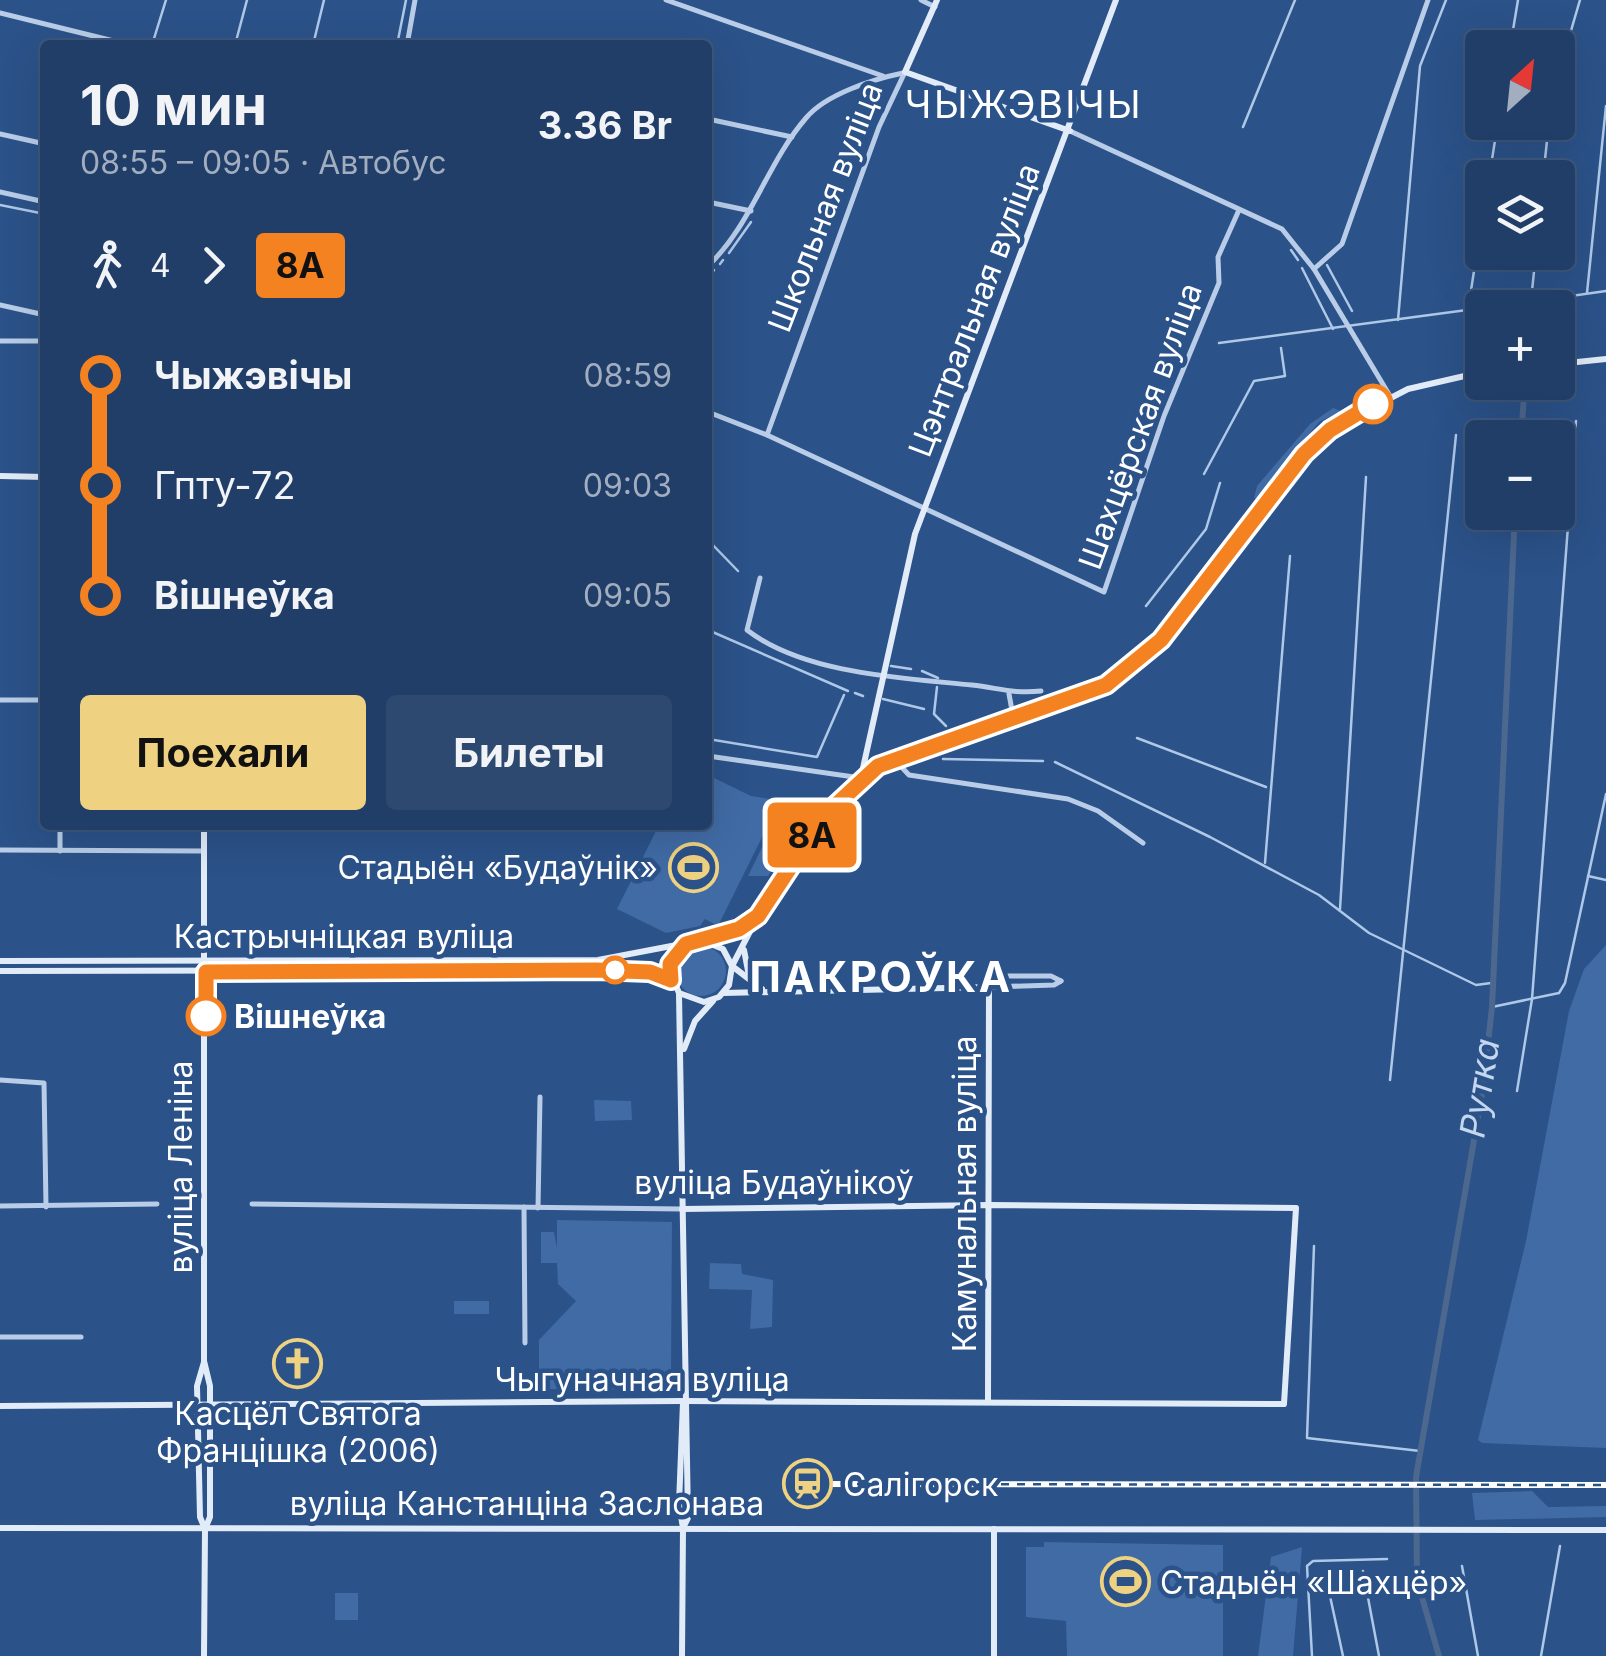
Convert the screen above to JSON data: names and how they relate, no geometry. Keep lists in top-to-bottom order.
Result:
{
  "streets": {
    "main road": [
      "Школьная вуліца",
      "Цэнтральная вуліца",
      "Кастрычніцкая вуліца",
      "вуліца Леніна",
      "вуліца Будаўнікоў",
      "Камунальная вуліца",
      "Чыгуначная вуліца",
      "вуліца Канстанціна Заслонава"
    ],
    "street": ["Шахцёрская вуліца"]
  },
  "crossings": [
    ["Школьная вуліца", "Цэнтральная вуліца"],
    ["Цэнтральная вуліца", "Шахцёрская вуліца"],
    ["Кастрычніцкая вуліца", "вуліца Леніна"],
    ["вуліца Леніна", "Чыгуначная вуліца"],
    ["вуліца Леніна", "вуліца Канстанціна Заслонава"],
    ["вуліца Будаўнікоў", "Камунальная вуліца"],
    ["вуліца Будаўнікоў", "Чыгуначная вуліца"],
    ["Камунальная вуліца", "Чыгуначная вуліца"]
  ],
  "districts": ["ЧЫЖЭВІЧЫ", "ПАКРОЎКА"],
  "water": ["Рутка"],
  "places": {
    "sports": ["Стадыён «Будаўнік»", "Стадыён «Шахцёр»"],
    "other": ["Вішнеўка"],
    "church": ["Касцёл Святога Францішка (2006)"],
    "station": ["Салігорск"]
  },
  "lines": ["bus line 8А"],
  "north": "top right",
  "page": {
    "on_map": "8А",
    "map_buttons": ["+", "−"],
    "heading": ["10 мин", "08:55 – 09:05 · Автобус", "3.36 Br"],
    "legs": ["4", "8А"],
    "list": [
      {
        "name": "Чыжэвічы",
        "value": "08:59"
      },
      {
        "name": "Гпту-72",
        "value": "09:03"
      },
      {
        "name": "Вішнеўка",
        "value": "09:05"
      }
    ],
    "buttons": ["Поехали", "Билеты"]
  }
}
